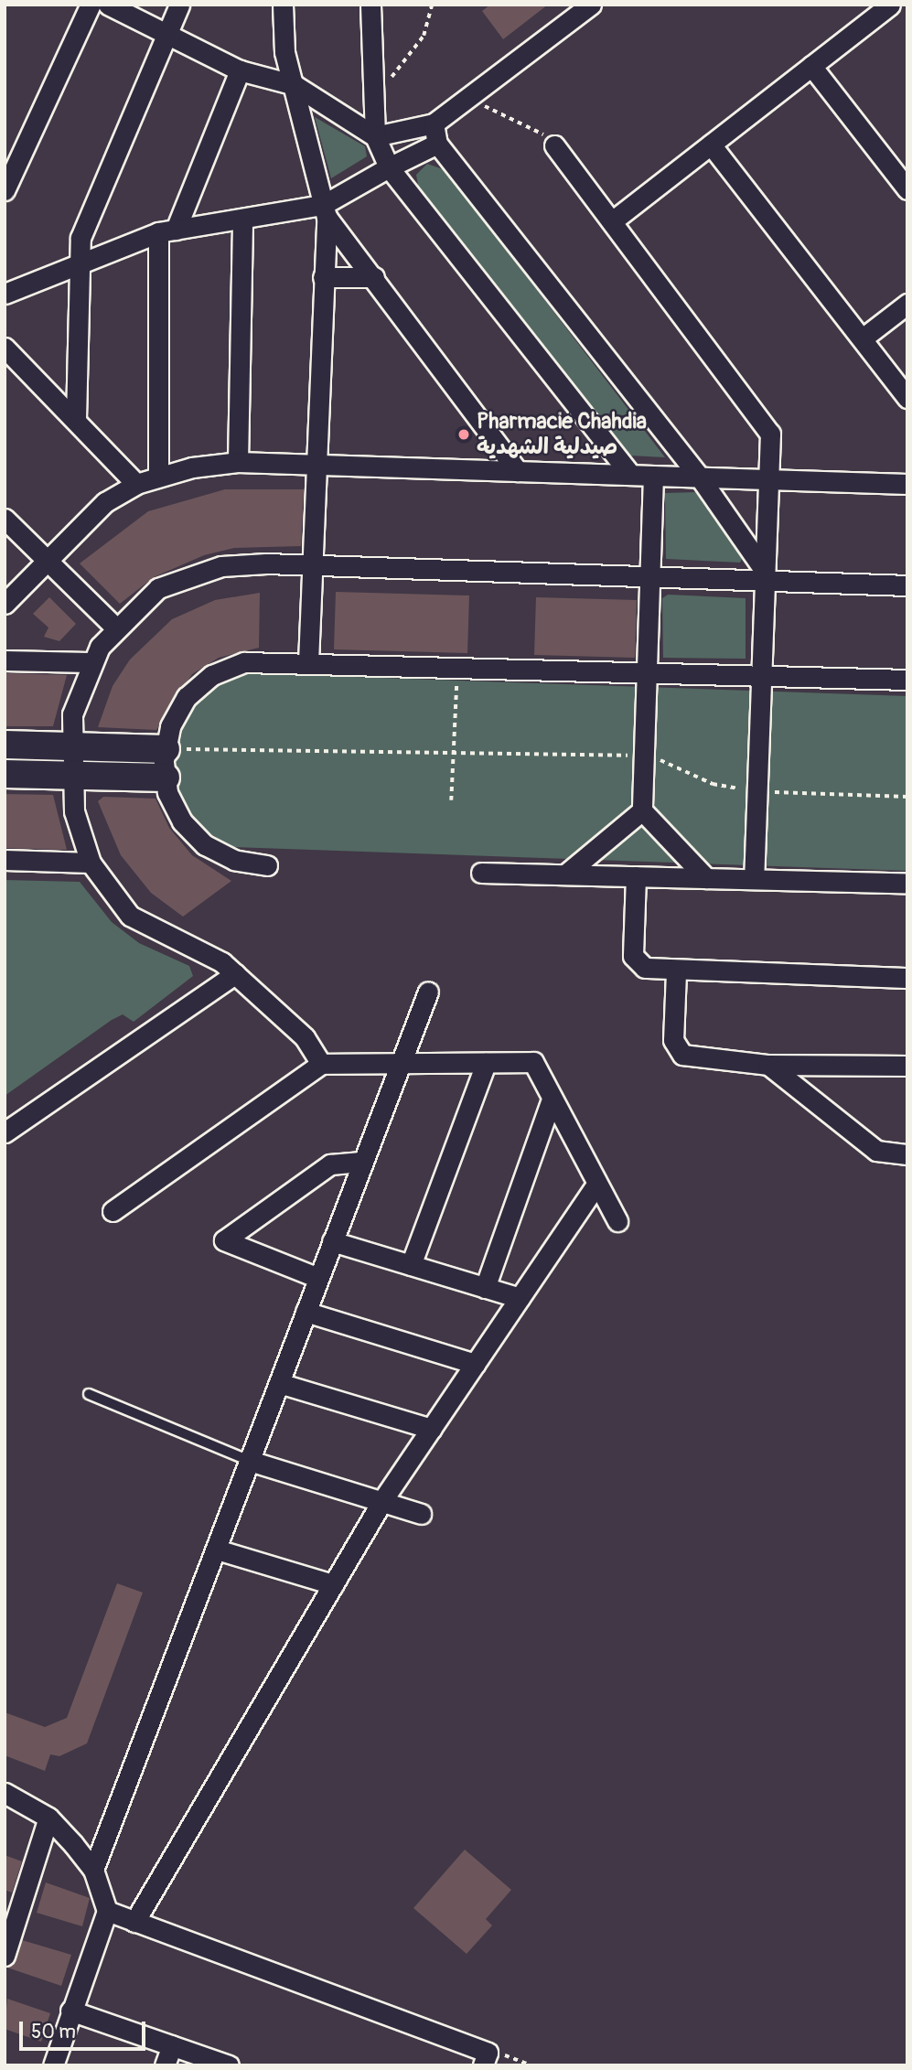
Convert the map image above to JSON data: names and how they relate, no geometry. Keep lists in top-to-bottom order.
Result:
{
  "places": ["Pharmacie Chahdia صيدلية الشهدية"],
  "scale_bar": "50 m"
}
